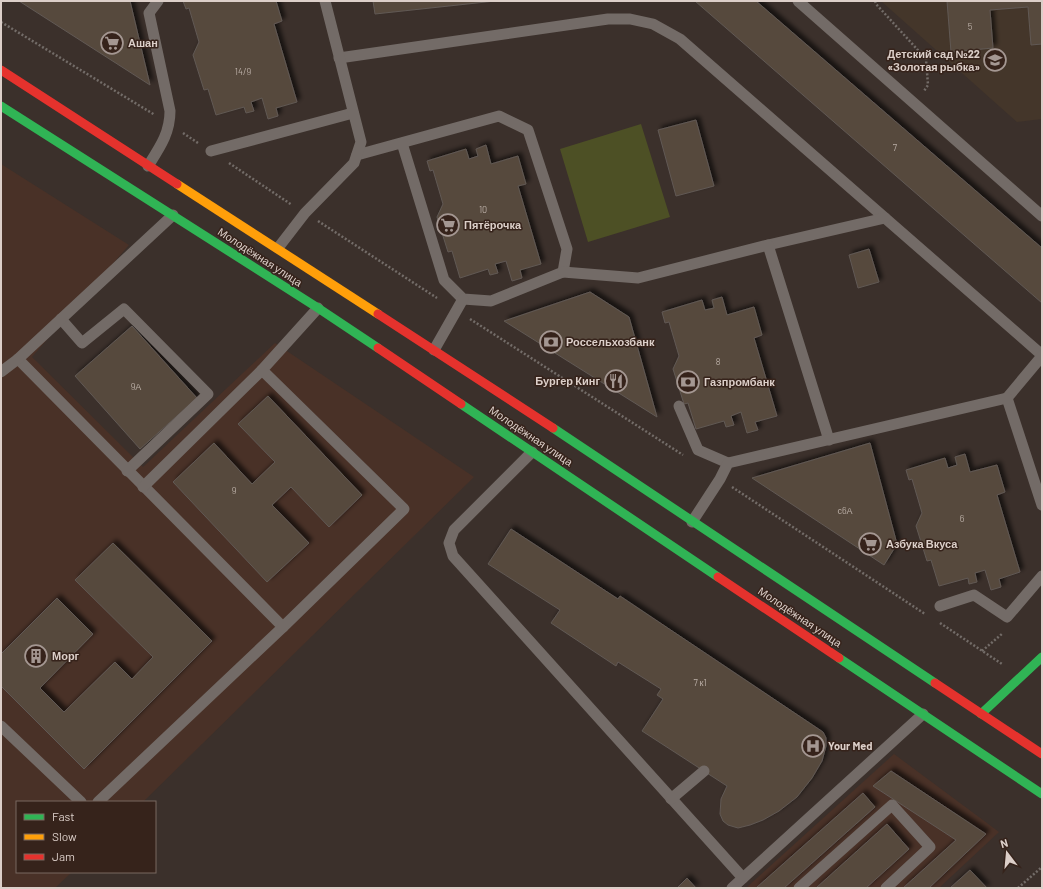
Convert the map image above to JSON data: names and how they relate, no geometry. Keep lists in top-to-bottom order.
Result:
{
  "streets": {
    "main road": ["Молодёжная улица"]
  },
  "places": {
    "supermarket": ["Ашан", "Пятёрочка", "Азбука Вкуса"],
    "school or university": ["Детский сад №22 «Золотая рыбка»"],
    "bank": ["Россельхозбанк", "Газпромбанк"],
    "restaurant": ["Бургер Кинг"],
    "building": ["Морг"],
    "hospital": ["Your Med"]
  },
  "house_numbers": [
    "5",
    "14/9",
    "7",
    "10",
    "8",
    "9А",
    "9",
    "с6А",
    "6",
    "7 к1"
  ],
  "legend": ["Fast", "Slow", "Jam"],
  "north": "top"
}
